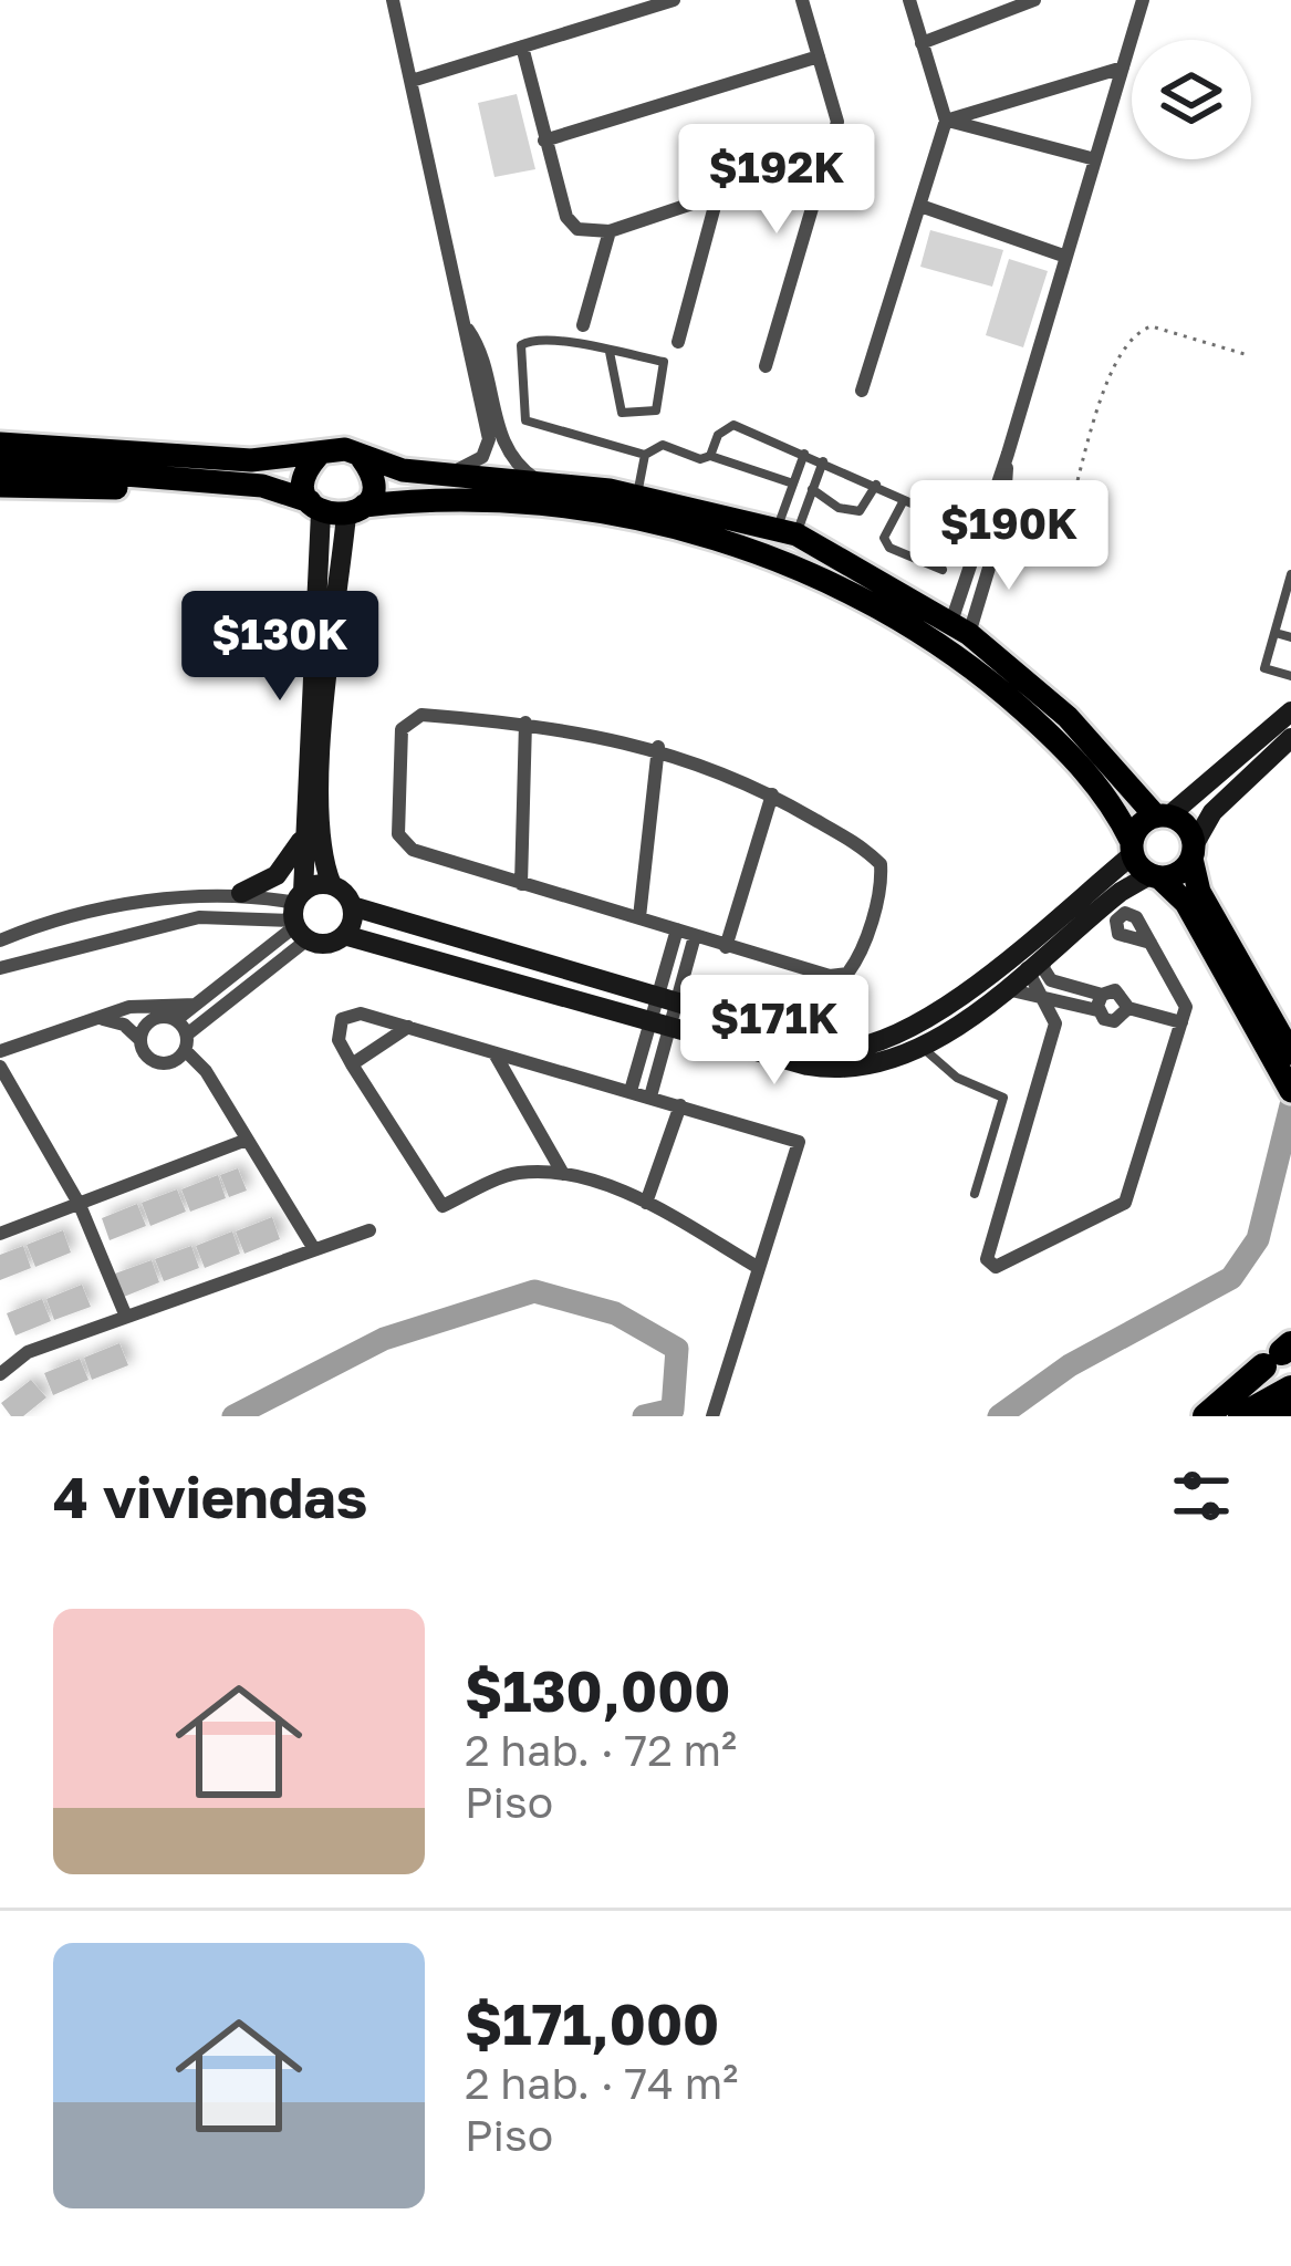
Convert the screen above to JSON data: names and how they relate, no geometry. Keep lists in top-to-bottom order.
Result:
{
  "page": {
    "price": [
      "$192K",
      "$190K",
      "$130K",
      "$171K"
    ],
    "heading": "4 viviendas",
    "list": [
      {
        "name": "$130,000",
        "note": "2 hab. · 72 m² · Piso"
      },
      {
        "name": "$171,000",
        "note": "2 hab. · 74 m² · Piso"
      }
    ]
  }
}
